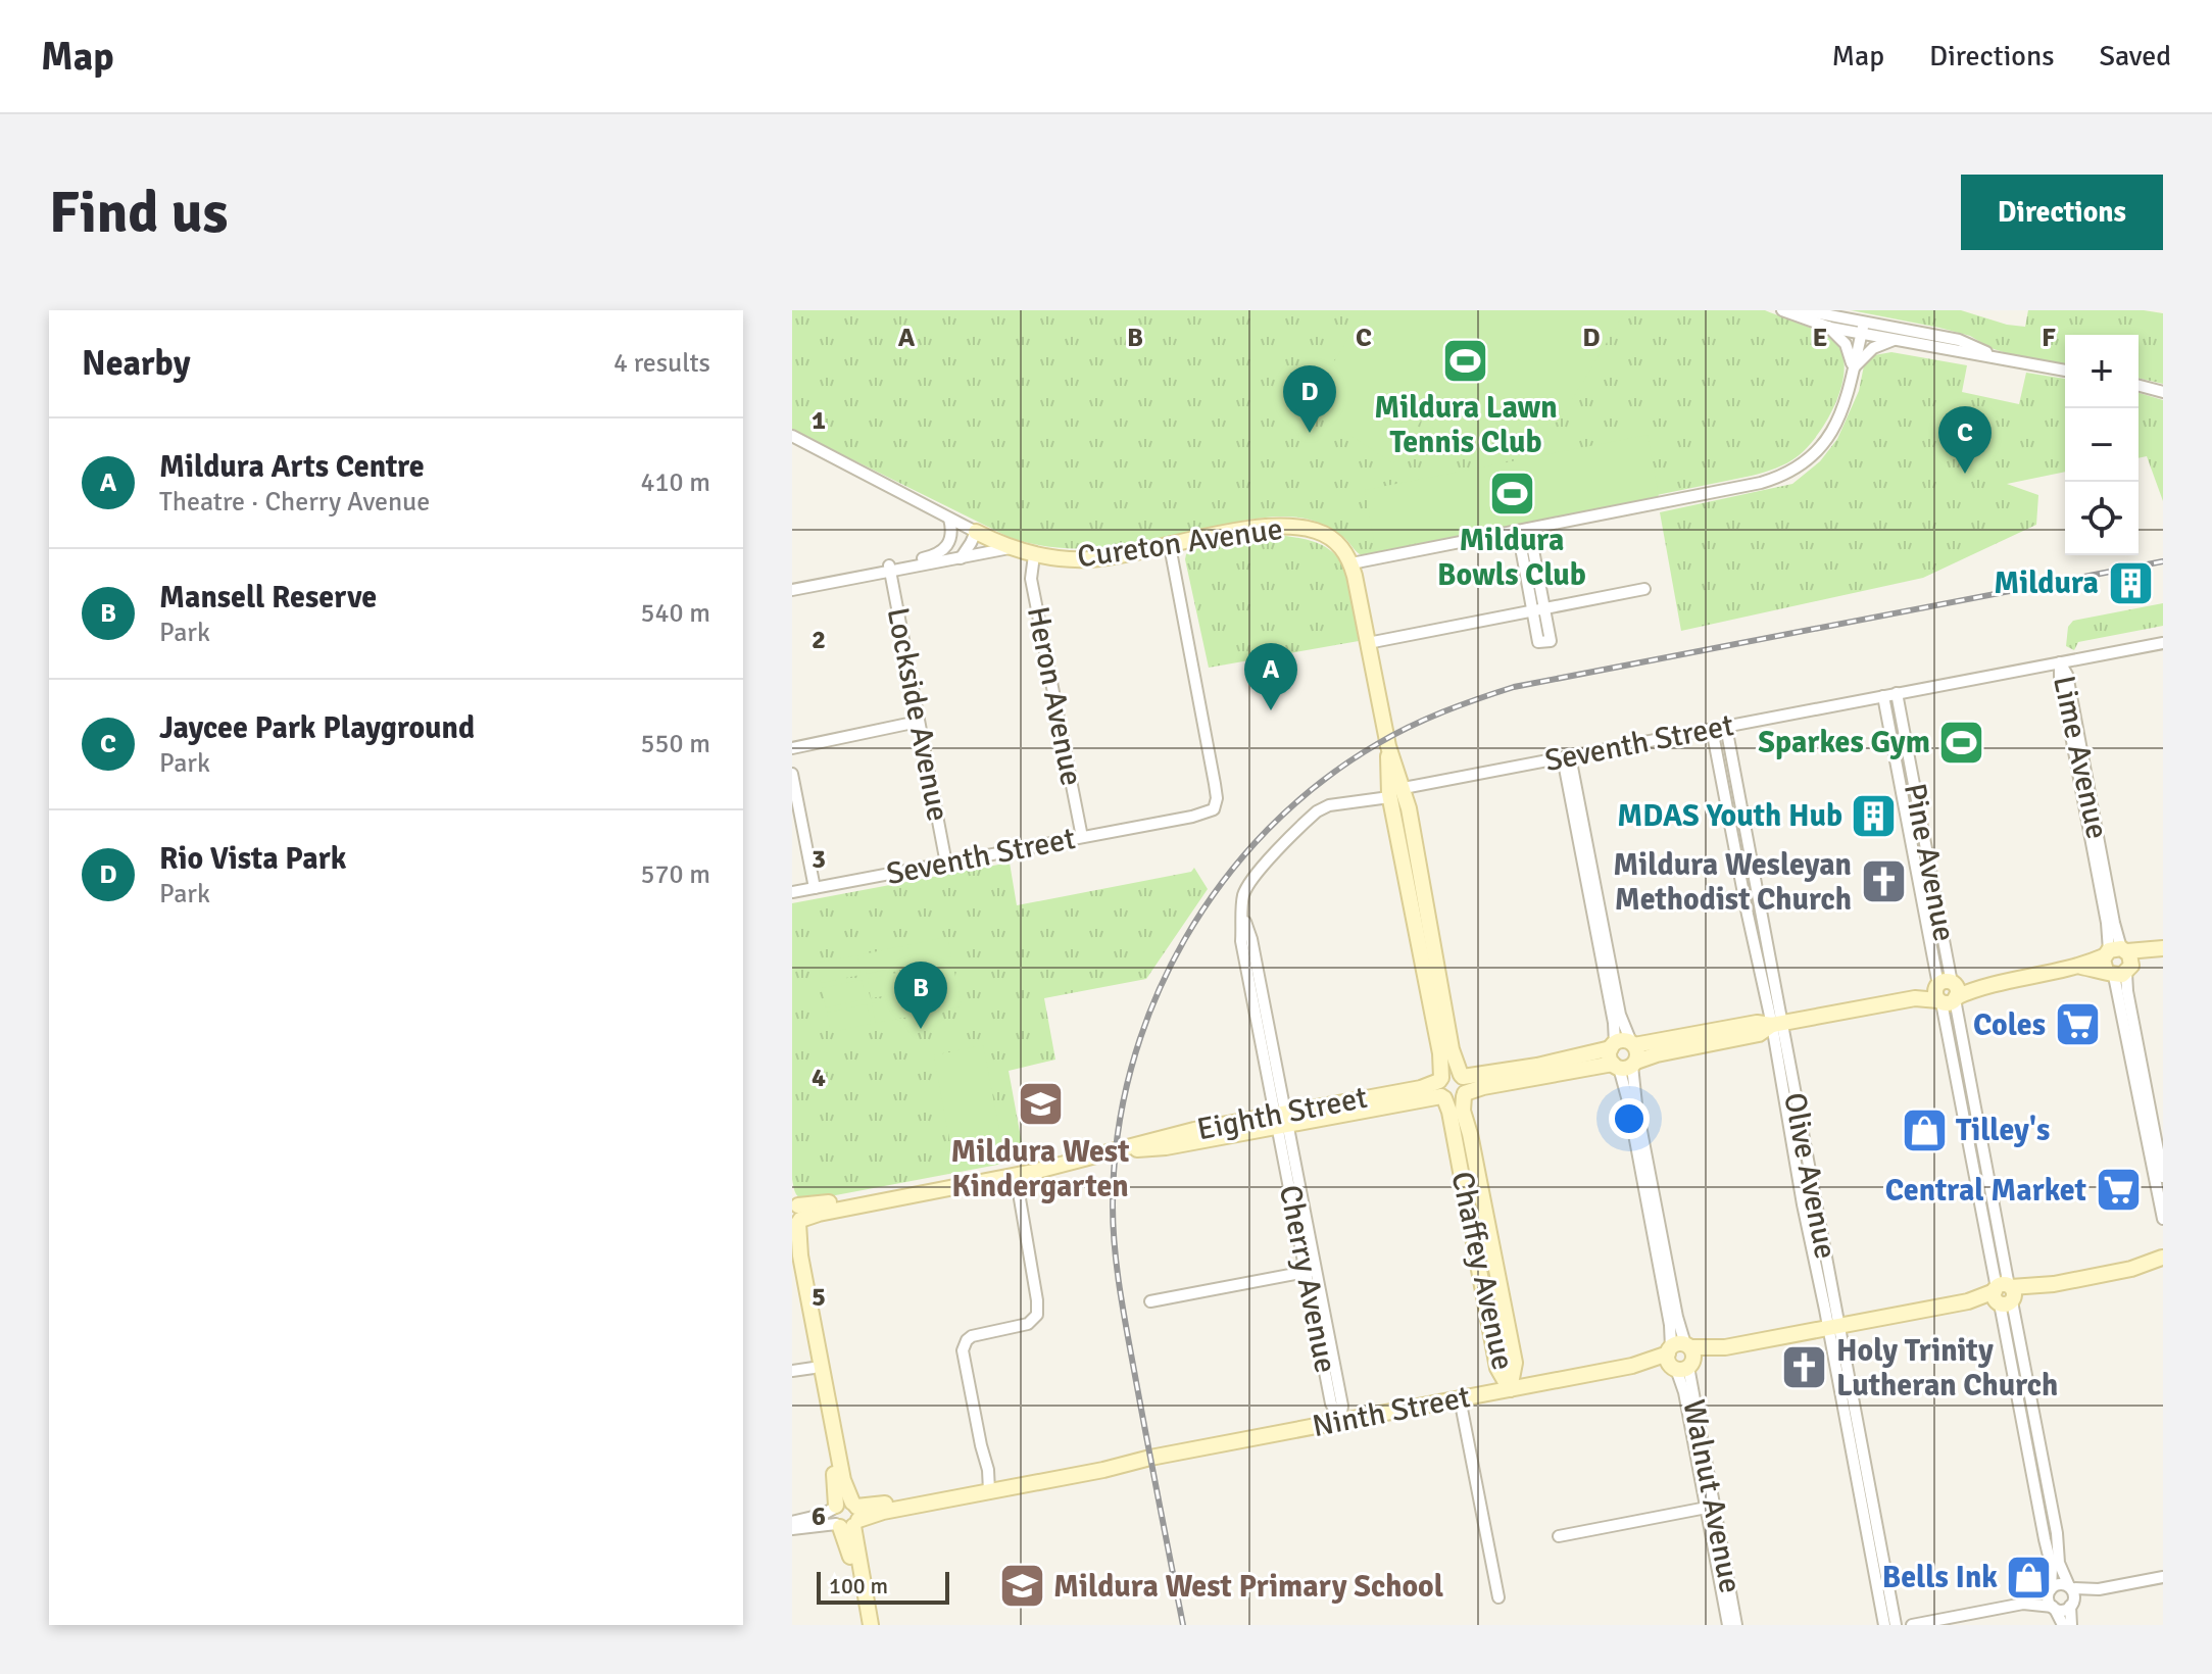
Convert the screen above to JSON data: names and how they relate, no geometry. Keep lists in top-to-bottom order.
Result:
{
  "streets": {
    "street": [
      "Cureton Avenue",
      "Heron Avenue",
      "Lockside Avenue",
      "Seventh Street",
      "Lime Avenue",
      "Pine Avenue",
      "Eighth Street",
      "Olive Avenue",
      "Chaffey Avenue",
      "Cherry Avenue",
      "Ninth Street",
      "Walnut Avenue"
    ]
  },
  "crossings": [
    ["Cureton Avenue", "Heron Avenue"],
    ["Cureton Avenue", "Seventh Street"],
    ["Cureton Avenue", "Chaffey Avenue"],
    ["Heron Avenue", "Seventh Street"],
    ["Lockside Avenue", "Seventh Street"],
    ["Seventh Street", "Lime Avenue"],
    ["Seventh Street", "Pine Avenue"],
    ["Seventh Street", "Olive Avenue"],
    ["Seventh Street", "Chaffey Avenue"],
    ["Seventh Street", "Cherry Avenue"],
    ["Seventh Street", "Walnut Avenue"],
    ["Pine Avenue", "Ninth Street"],
    ["Eighth Street", "Chaffey Avenue"],
    ["Eighth Street", "Cherry Avenue"],
    ["Olive Avenue", "Ninth Street"],
    ["Chaffey Avenue", "Cherry Avenue"],
    ["Chaffey Avenue", "Ninth Street"],
    ["Cherry Avenue", "Ninth Street"],
    ["Ninth Street", "Walnut Avenue"]
  ],
  "places": {
    "sports": ["Mildura Lawn Tennis Club", "Mildura Bowls Club", "Sparkes Gym"],
    "building": ["Mildura", "MDAS Youth Hub"],
    "church": ["Mildura Wesleyan Methodist Church", "Holy Trinity Lutheran Church"],
    "supermarket": ["Coles", "Central Market"],
    "school or university": ["Mildura West Kindergarten", "Mildura West Primary School"],
    "shop": ["Tilley's", "Bells Ink"]
  },
  "scale_bar": "100 m",
  "page": {
    "header": "Map",
    "nav": ["Map", "Directions", "Saved"],
    "buttons": "Directions",
    "title": "Find us",
    "heading": ["Nearby", "4 results"],
    "map_buttons": ["+", "−"],
    "pins": [
      "D",
      "C",
      "A",
      "B"
    ],
    "list": [
      {
        "mark": "A",
        "name": "Mildura Arts Centre",
        "note": "Theatre · Cherry Avenue",
        "value": "410 m"
      },
      {
        "mark": "B",
        "name": "Mansell Reserve",
        "note": "Park",
        "value": "540 m"
      },
      {
        "mark": "C",
        "name": "Jaycee Park Playground",
        "note": "Park",
        "value": "550 m"
      },
      {
        "mark": "D",
        "name": "Rio Vista Park",
        "note": "Park",
        "value": "570 m"
      }
    ],
    "scale": "100 m"
  },
  "grid": {
    "columns": [
      "A",
      "B",
      "C",
      "D",
      "E",
      "F"
    ],
    "rows": [
      "1",
      "2",
      "3",
      "4",
      "5",
      "6"
    ]
  }
}
